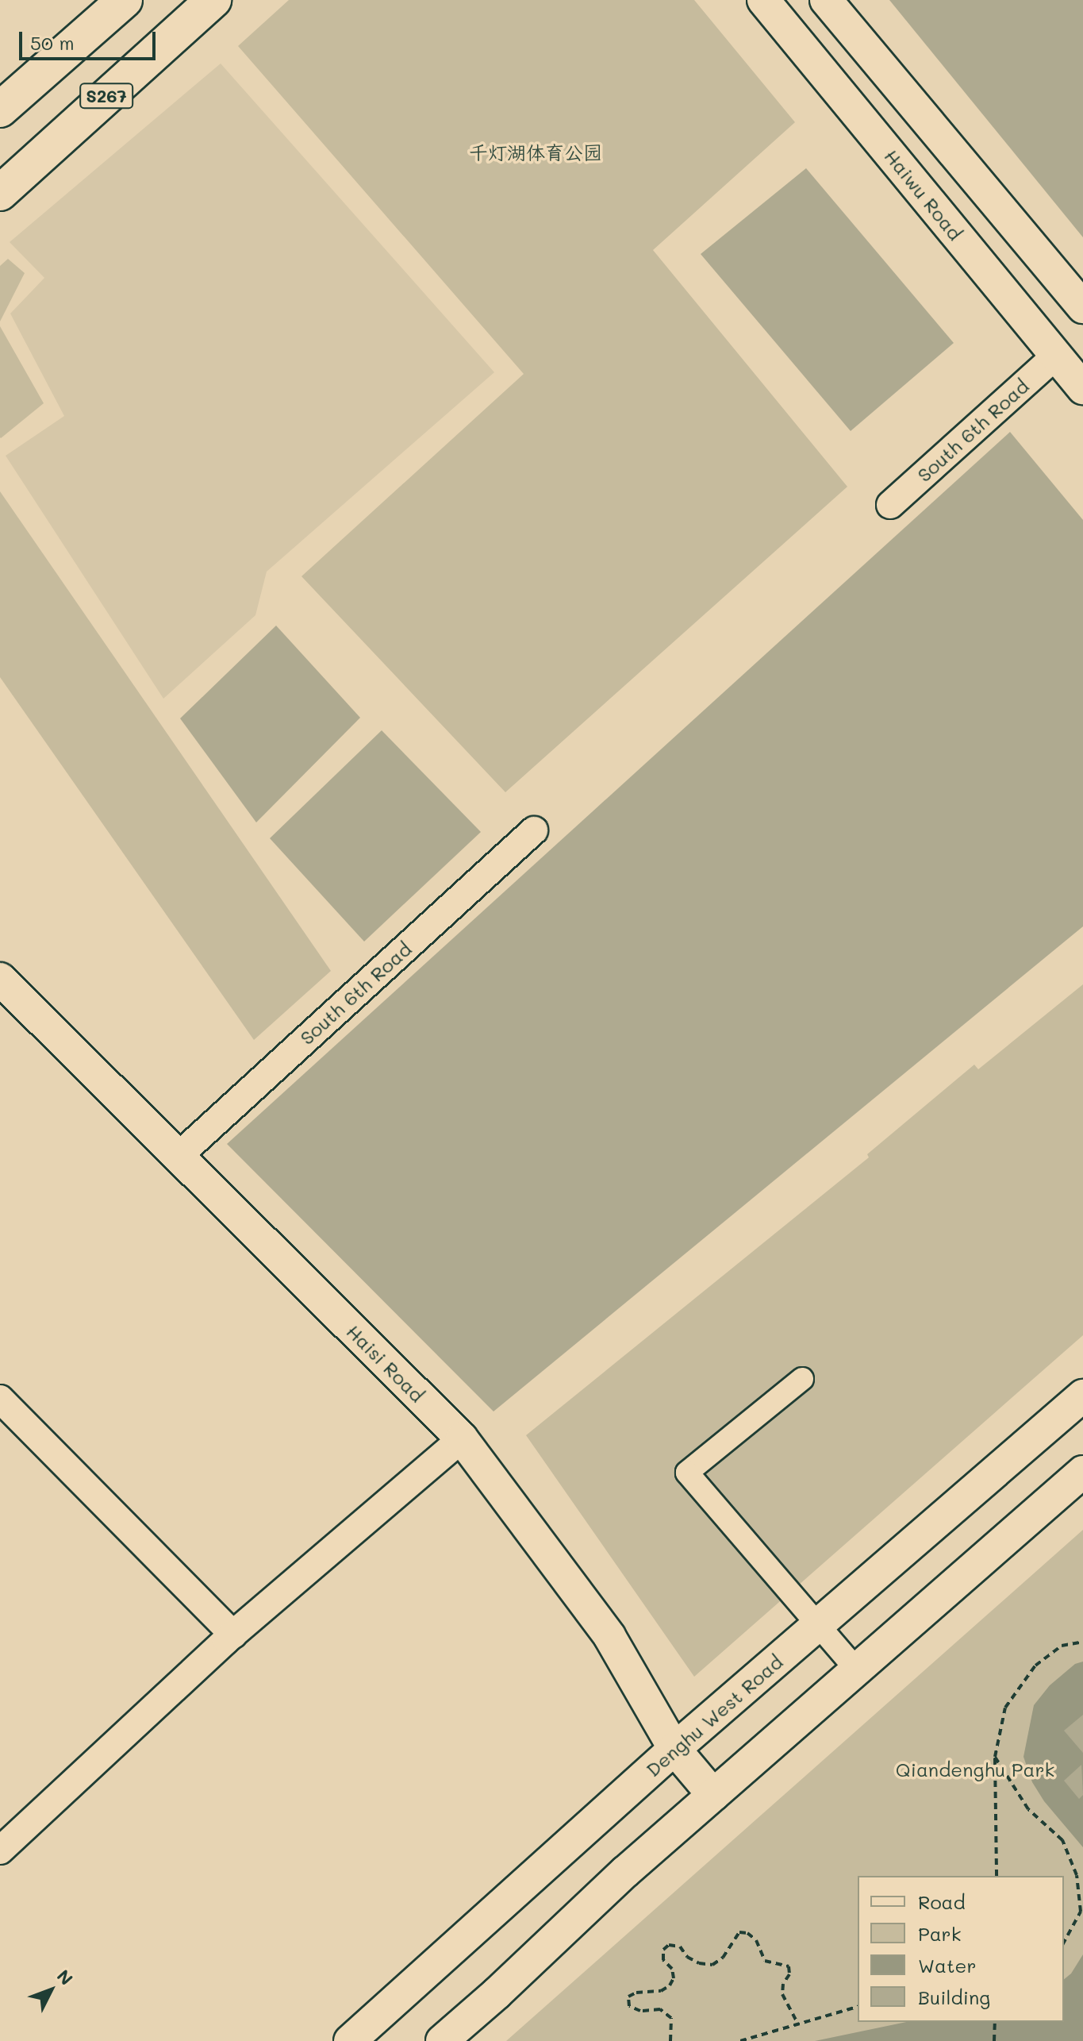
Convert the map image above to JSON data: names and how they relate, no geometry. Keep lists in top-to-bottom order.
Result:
{
  "streets": {
    "highway": ["S267"],
    "main road": ["Haiwu Road", "Haisi Road", "Denghu West Road"],
    "street": ["South 6th Road"]
  },
  "crossings": [
    ["Haiwu Road", "South 6th Road"],
    ["South 6th Road", "Haisi Road"],
    ["Haisi Road", "Denghu West Road"]
  ],
  "parks": ["千灯湖体育公园", "Qiandenghu Park"],
  "legend": [
    "Road",
    "Park",
    "Water",
    "Building"
  ],
  "scale_bar": "50 m",
  "north": "top right"
}
